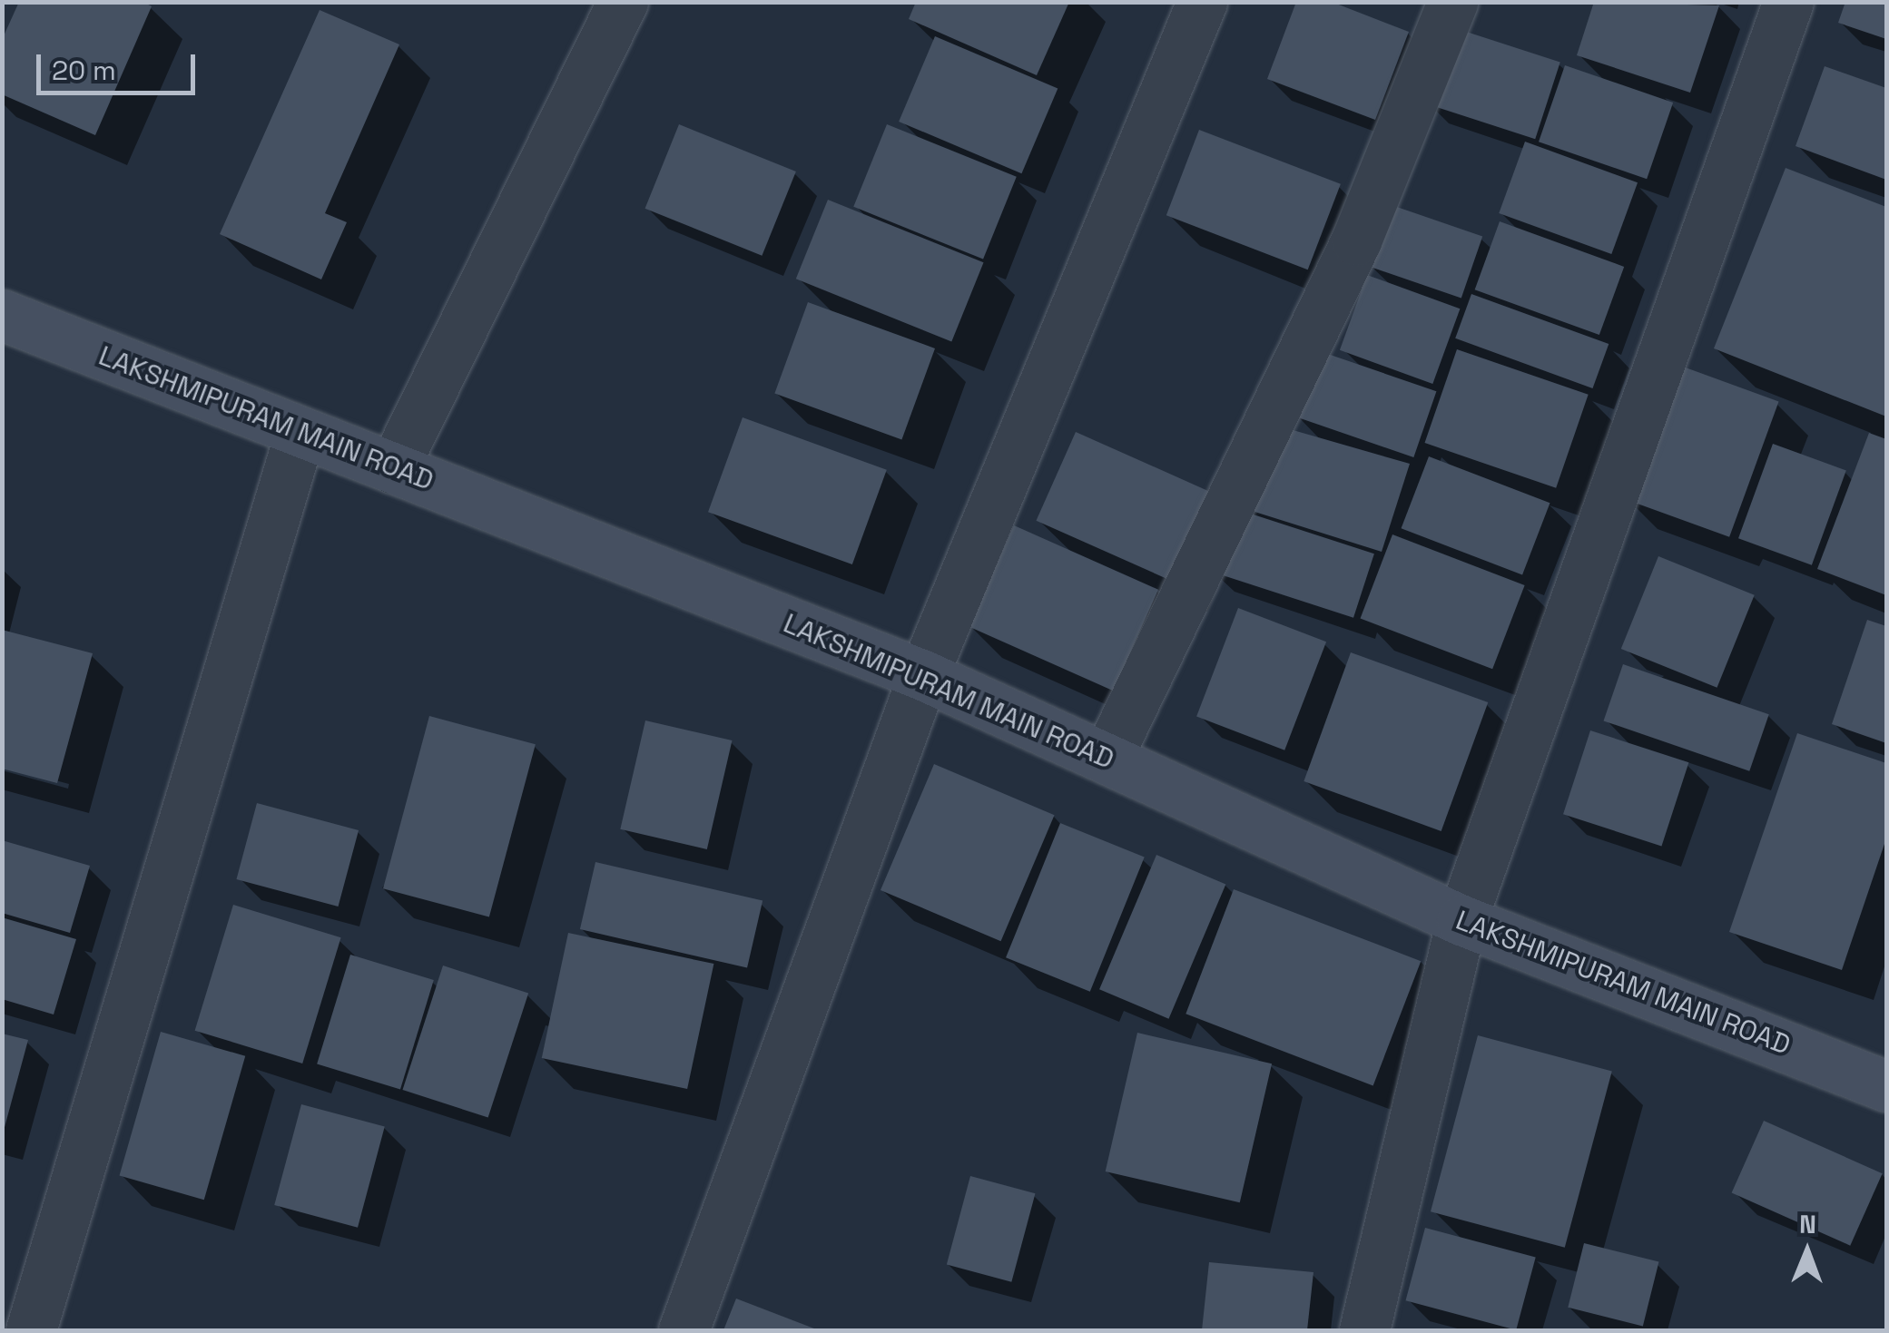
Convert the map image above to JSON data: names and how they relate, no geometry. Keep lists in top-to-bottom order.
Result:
{
  "streets": {
    "street": ["LAKSHMIPURAM MAIN ROAD"]
  },
  "scale_bar": "20 m",
  "north": "top"
}
